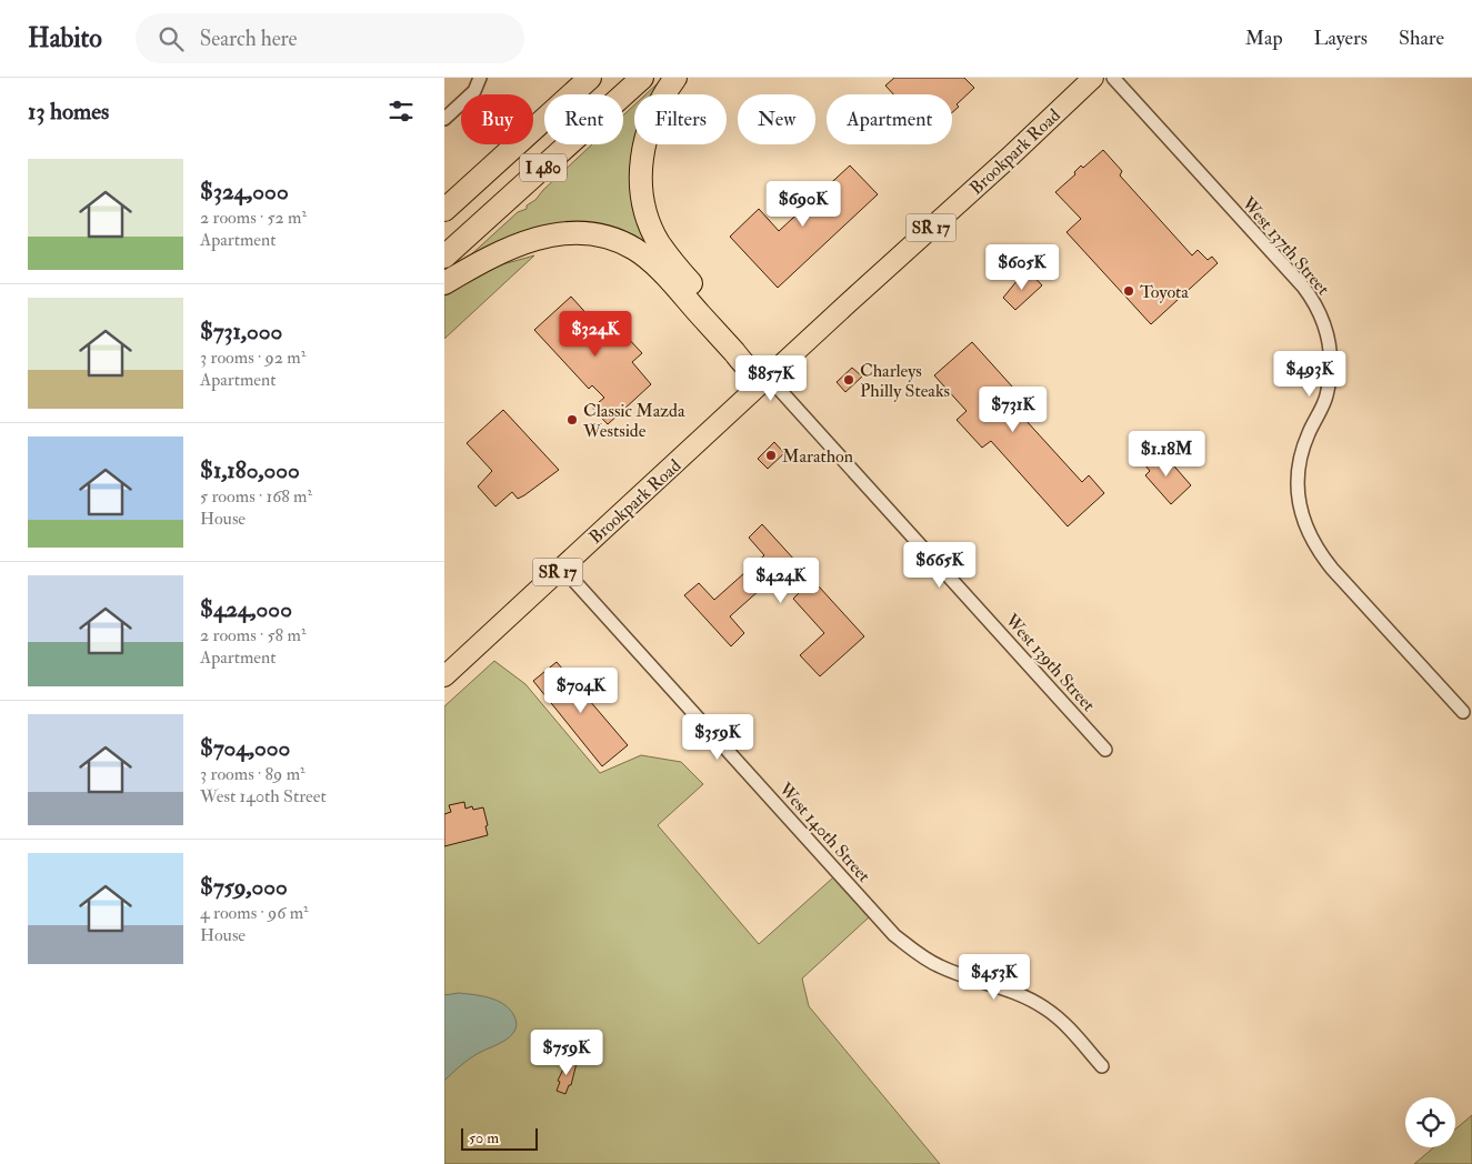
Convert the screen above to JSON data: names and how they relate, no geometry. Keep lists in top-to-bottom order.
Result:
{
  "streets": {
    "highway": ["I 480"],
    "main road": ["Brookpark Road", "SR 17"],
    "street": ["West 137th Street", "West 139th Street", "West 140th Street"]
  },
  "crossings": [
    ["Brookpark Road", "West 139th Street"],
    ["Brookpark Road", "West 140th Street"]
  ],
  "places": [
    "Toyota",
    "Charleys Philly Steaks",
    "Classic Mazda Westside",
    "Marathon"
  ],
  "scale_bar": "50 m",
  "page": {
    "header": "Habito",
    "search": "Search here",
    "nav": ["Map", "Layers", "Share"],
    "heading": "13 homes",
    "chip": [
      "Buy",
      "Rent",
      "Filters",
      "New",
      "Apartment"
    ],
    "list": [
      {
        "name": "$324,000",
        "note": "2 rooms · 52 m² · Apartment"
      },
      {
        "name": "$731,000",
        "note": "3 rooms · 92 m² · Apartment"
      },
      {
        "name": "$1,180,000",
        "note": "5 rooms · 168 m² · House"
      },
      {
        "name": "$424,000",
        "note": "2 rooms · 58 m² · Apartment"
      },
      {
        "name": "$704,000",
        "note": "3 rooms · 89 m² · West 140th Street"
      },
      {
        "name": "$759,000",
        "note": "4 rooms · 96 m² · House"
      }
    ],
    "price": [
      "$690K",
      "$605K",
      "$324K",
      "$493K",
      "$857K",
      "$731K",
      "$1.18M",
      "$665K",
      "$424K",
      "$704K",
      "$359K",
      "$453K",
      "$759K"
    ],
    "scale": "50 m"
  }
}
